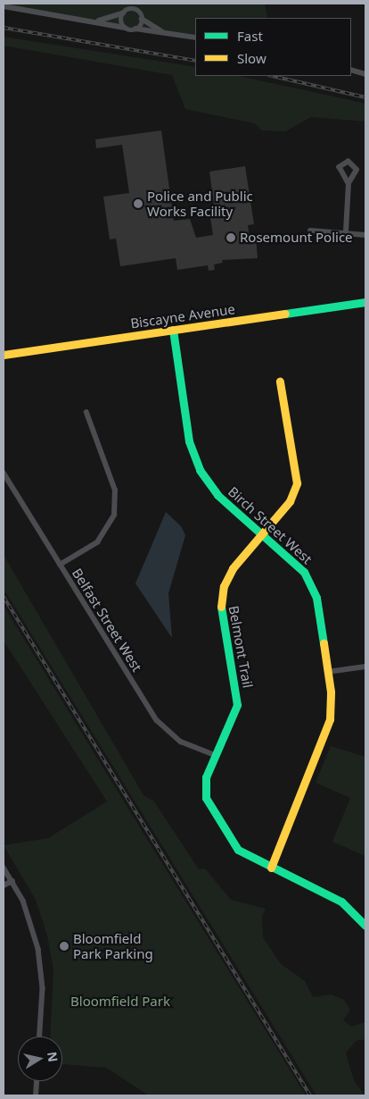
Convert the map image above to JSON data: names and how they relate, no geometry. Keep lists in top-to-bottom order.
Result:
{
  "streets": {
    "street": [
      "Biscayne Avenue",
      "Birch Street West",
      "Belfast Street West",
      "Belmont Trail"
    ]
  },
  "crossings": [
    ["Biscayne Avenue", "Birch Street West"],
    ["Birch Street West", "Belmont Trail"],
    ["Belfast Street West", "Belmont Trail"]
  ],
  "parks": ["Bloomfield Park"],
  "places": ["Police and Public Works Facility", "Rosemount Police", "Bloomfield Park Parking"],
  "legend": ["Fast", "Slow"],
  "north": "right"
}
